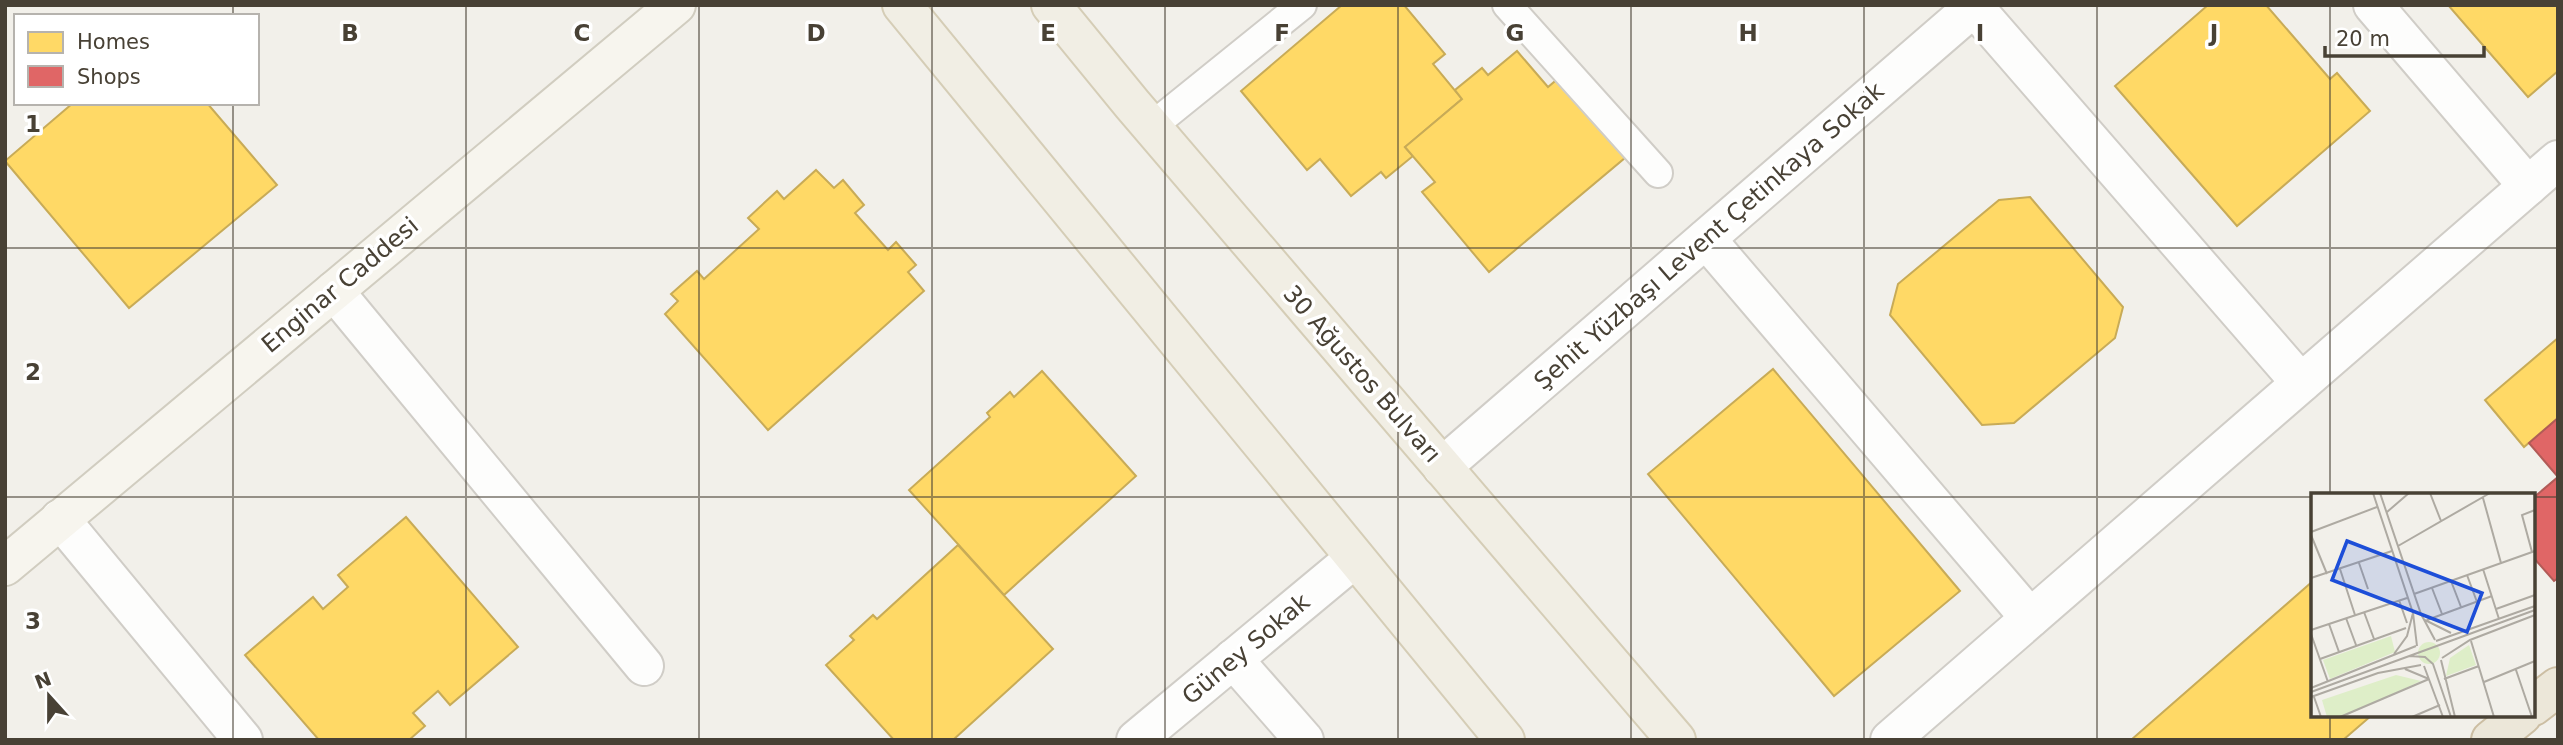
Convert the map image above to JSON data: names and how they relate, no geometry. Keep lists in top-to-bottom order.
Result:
{
  "streets": {
    "main road": ["30 Ağustos Bulvarı"],
    "street": ["Şehit Yüzbaşı Levent Çetinkaya Sokak", "Enginar Caddesi", "Güney Sokak"]
  },
  "crossings": [
    ["Şehit Yüzbaşı Levent Çetinkaya Sokak", "30 Ağustos Bulvarı"]
  ],
  "legend": ["Homes", "Shops"],
  "scale_bar": "20 m",
  "north": "top",
  "grid": {
    "columns": [
      "B",
      "C",
      "D",
      "E",
      "F",
      "G",
      "H",
      "I",
      "J"
    ],
    "rows": ["1", "2", "3"]
  }
}
